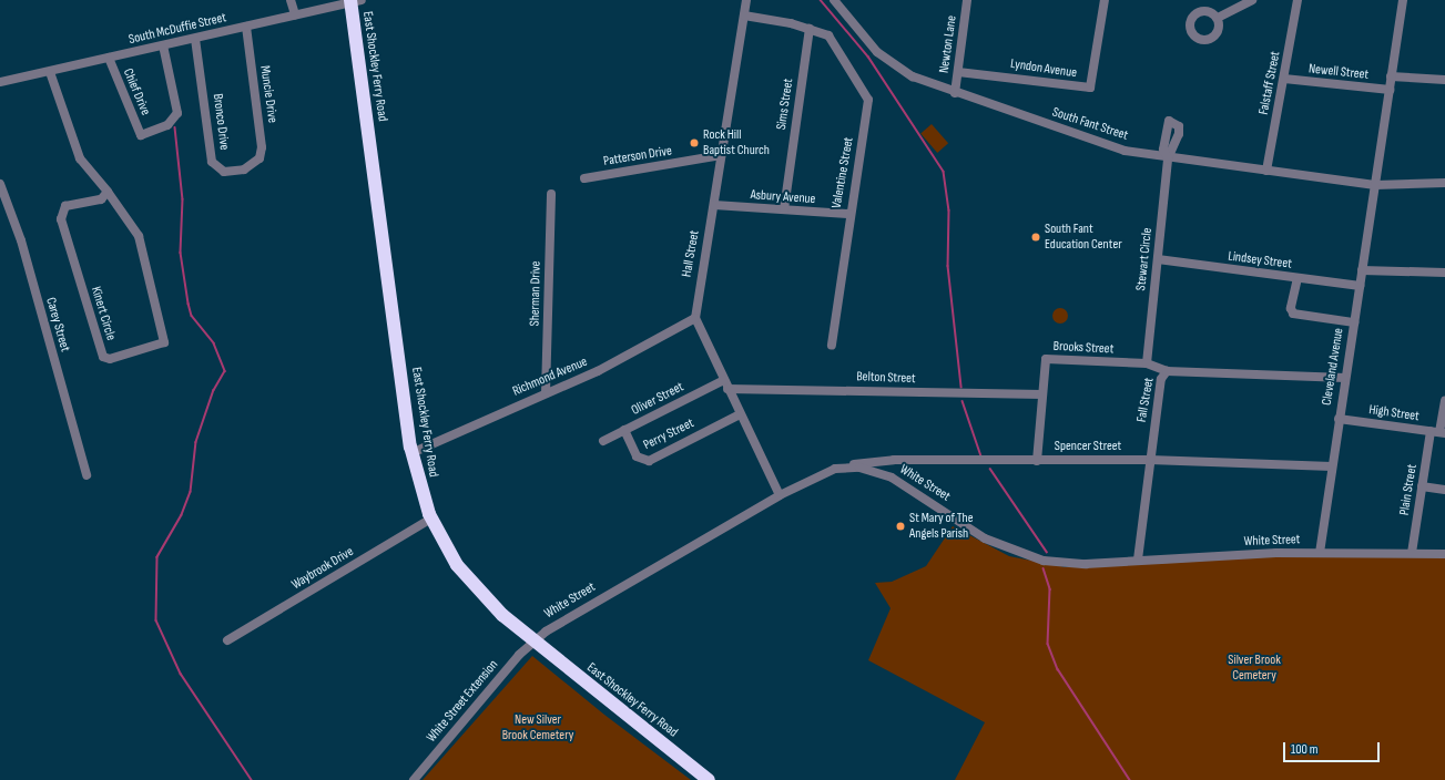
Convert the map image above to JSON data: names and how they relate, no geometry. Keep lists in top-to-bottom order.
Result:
{
  "streets": {
    "highway": ["East Shockley Ferry Road"],
    "street": [
      "South McDuffie Street",
      "Newton Lane",
      "Lyndon Avenue",
      "Newell Street",
      "Falstaff Street",
      "Chief Drive",
      "Muncie Drive",
      "Sims Street",
      "Bronco Drive",
      "South Fant Street",
      "Patterson Drive",
      "Valentine Street",
      "Asbury Avenue",
      "Hall Street",
      "Stewart Circle",
      "Lindsey Street",
      "Sherman Drive",
      "Kinert Circle",
      "Carey Street",
      "Brooks Street",
      "Cleveland Avenue",
      "Richmond Avenue",
      "Belton Street",
      "Oliver Street",
      "Fall Street",
      "High Street",
      "Perry Street",
      "Spencer Street",
      "White Street",
      "Plain Street",
      "Waybrook Drive",
      "White Street Extension"
    ]
  },
  "crossings": [
    ["South McDuffie Street", "East Shockley Ferry Road"],
    ["South McDuffie Street", "Chief Drive"],
    ["South McDuffie Street", "Muncie Drive"],
    ["South McDuffie Street", "Bronco Drive"],
    ["South McDuffie Street", "Kinert Circle"],
    ["Newton Lane", "Lyndon Avenue"],
    ["Newton Lane", "South Fant Street"],
    ["East Shockley Ferry Road", "Richmond Avenue"],
    ["East Shockley Ferry Road", "White Street"],
    ["East Shockley Ferry Road", "Waybrook Drive"],
    ["East Shockley Ferry Road", "White Street Extension"],
    ["Newell Street", "Falstaff Street"],
    ["Newell Street", "Cleveland Avenue"],
    ["Falstaff Street", "South Fant Street"],
    ["Muncie Drive", "Bronco Drive"],
    ["Sims Street", "Valentine Street"],
    ["Sims Street", "Asbury Avenue"],
    ["South Fant Street", "Stewart Circle"],
    ["South Fant Street", "Cleveland Avenue"],
    ["Patterson Drive", "Hall Street"],
    ["Valentine Street", "Asbury Avenue"],
    ["Valentine Street", "Hall Street"],
    ["Asbury Avenue", "Hall Street"],
    ["Hall Street", "Richmond Avenue"],
    ["Stewart Circle", "Lindsey Street"],
    ["Stewart Circle", "Brooks Street"],
    ["Lindsey Street", "Cleveland Avenue"],
    ["Sherman Drive", "Richmond Avenue"],
    ["Brooks Street", "Belton Street"],
    ["Brooks Street", "Fall Street"],
    ["Brooks Street", "Spencer Street"],
    ["Cleveland Avenue", "Fall Street"],
    ["Cleveland Avenue", "High Street"],
    ["Cleveland Avenue", "Spencer Street"],
    ["Cleveland Avenue", "White Street"],
    ["Oliver Street", "Perry Street"],
    ["Fall Street", "Spencer Street"],
    ["Fall Street", "White Street"],
    ["High Street", "Plain Street"],
    ["Spencer Street", "White Street"],
    ["White Street", "Plain Street"],
    ["White Street", "White Street Extension"]
  ],
  "parks": ["Silver Brook Cemetery", "New Silver Brook Cemetery"],
  "places": ["Rock Hill Baptist Church", "South Fant Education Center", "St Mary of The Angels Parish"],
  "scale_bar": "100 m"
}
